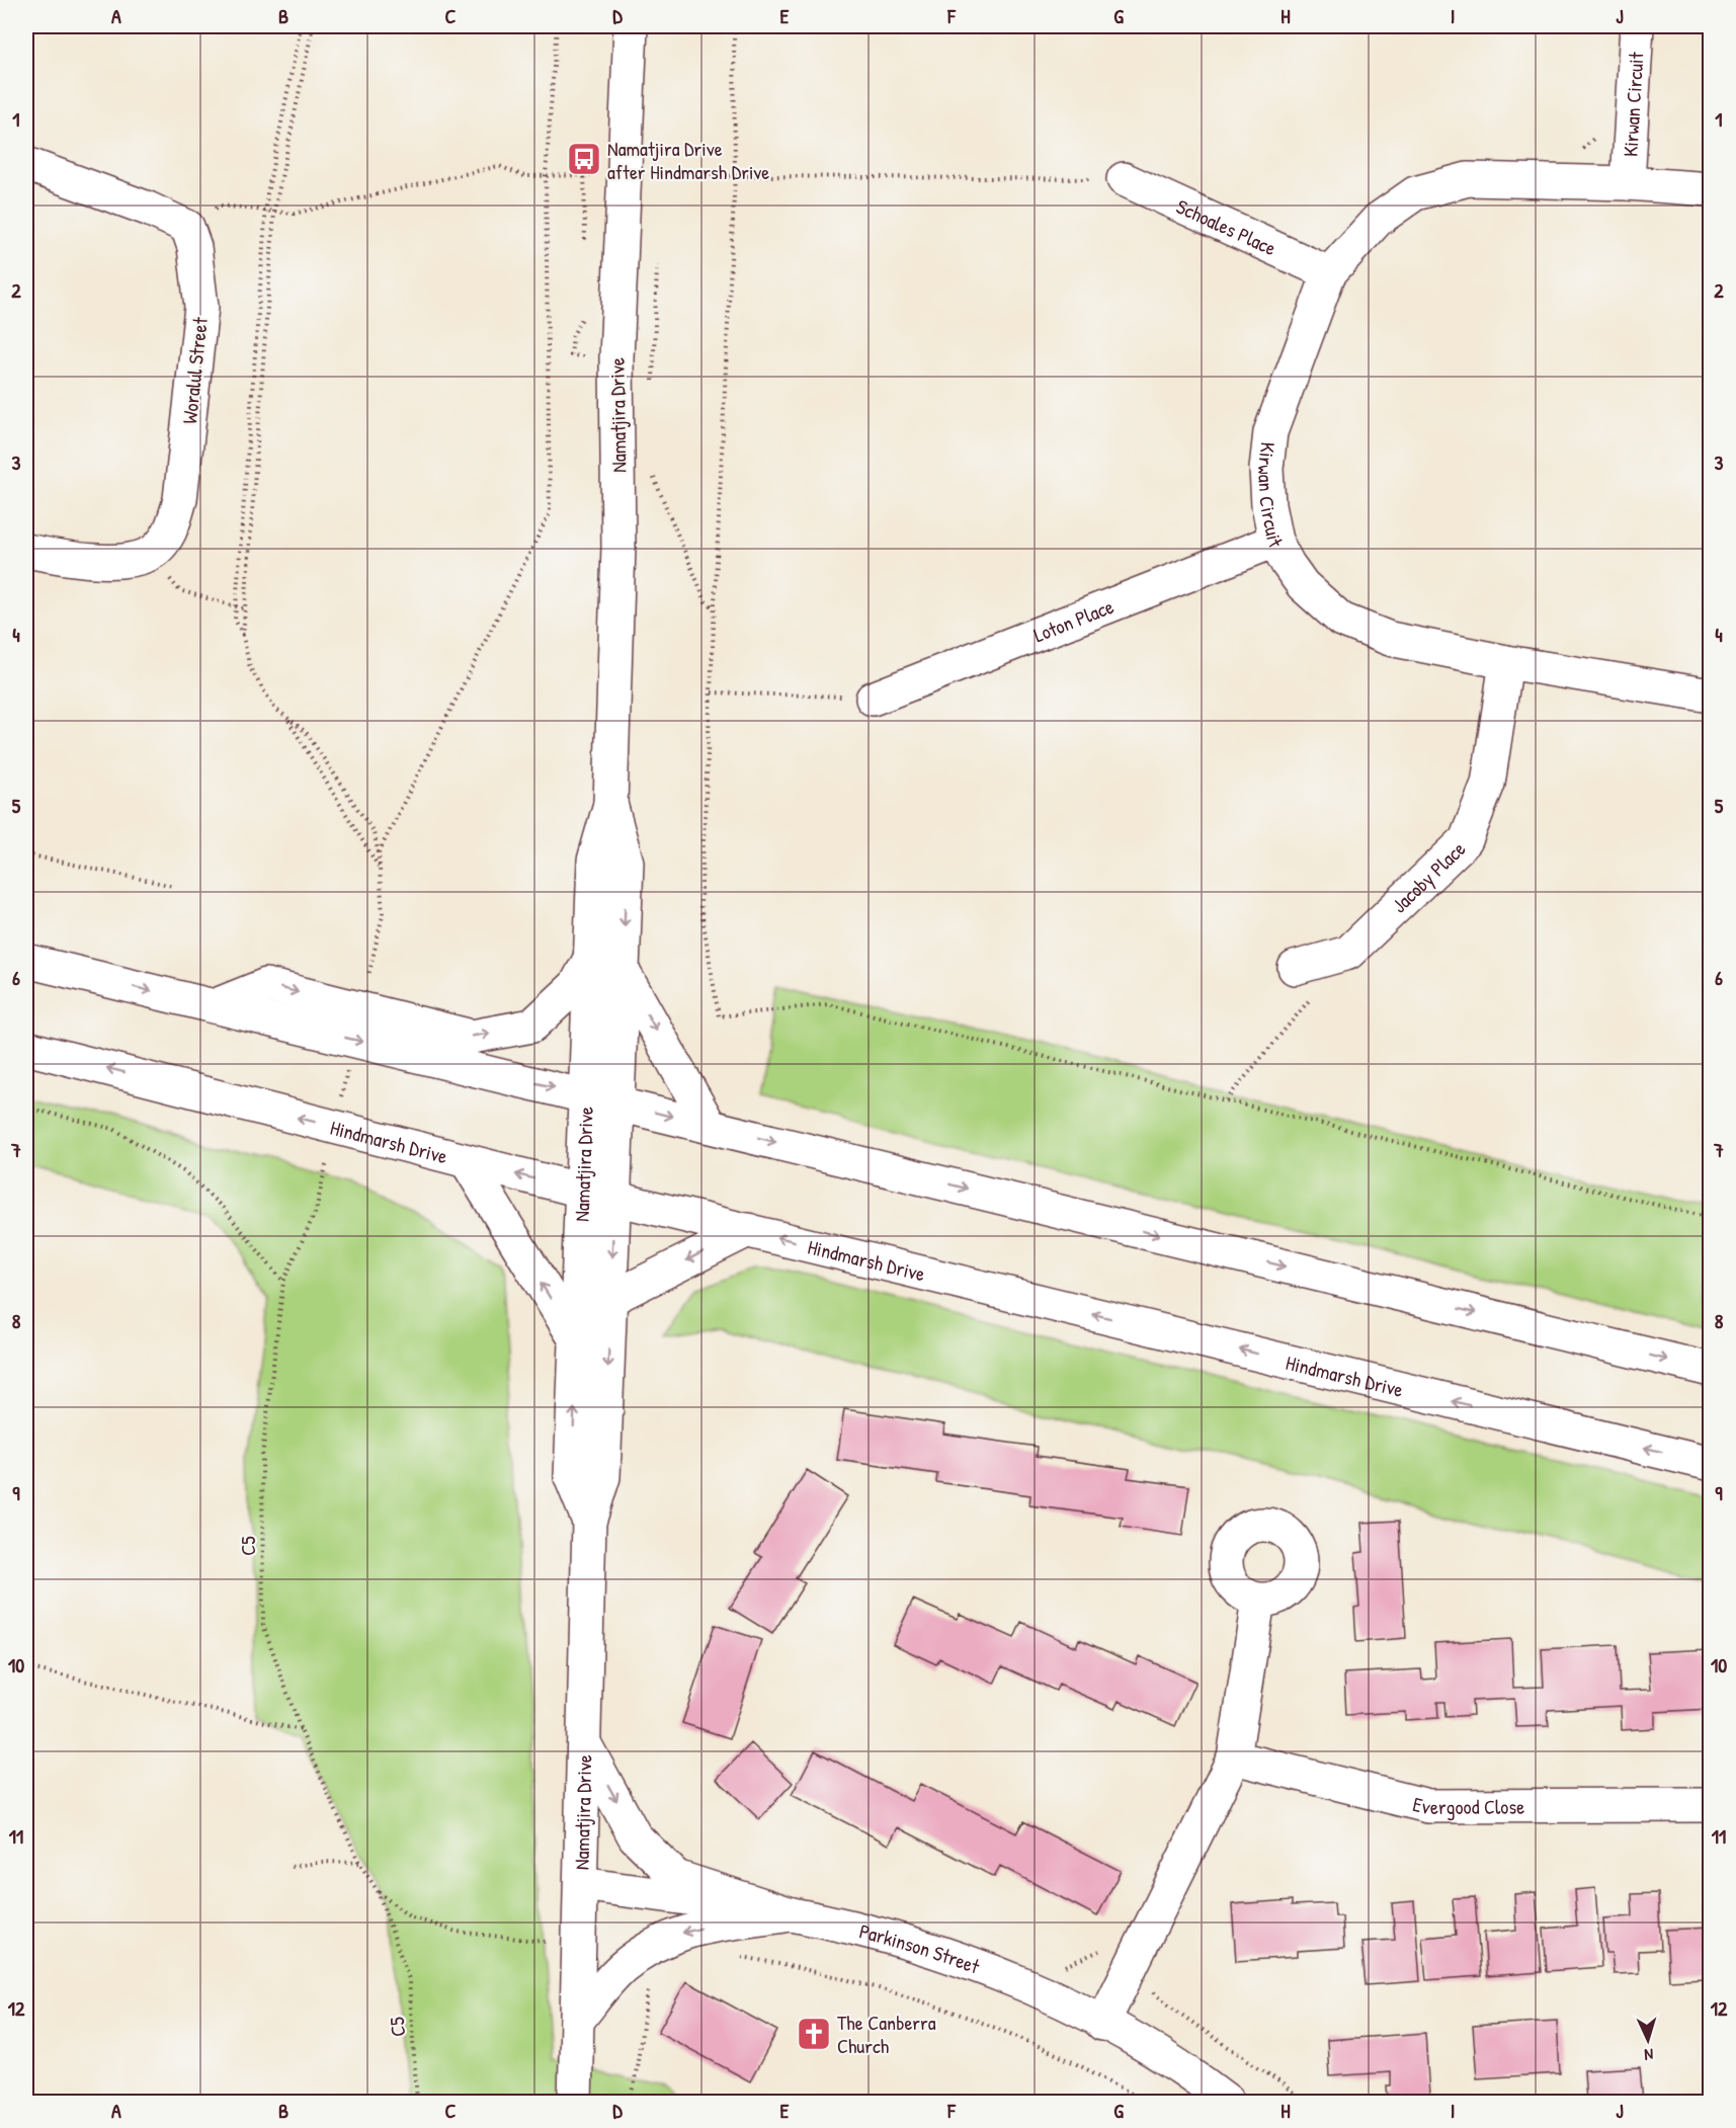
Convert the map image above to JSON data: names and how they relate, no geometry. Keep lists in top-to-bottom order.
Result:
{
  "streets": {
    "main road": [
      "Kirwan Circuit",
      "Schoales Place",
      "Woralul Street",
      "Namatjira Drive",
      "Loton Place",
      "Jacoby Place",
      "Hindmarsh Drive",
      "Evergood Close",
      "Parkinson Street"
    ],
    "path": ["C5"]
  },
  "crossings": [
    ["Kirwan Circuit", "Schoales Place"],
    ["Kirwan Circuit", "Loton Place"],
    ["Kirwan Circuit", "Jacoby Place"],
    ["Namatjira Drive", "Hindmarsh Drive"],
    ["Namatjira Drive", "Parkinson Street"]
  ],
  "places": {
    "bus stop": ["Namatjira Drive after Hindmarsh Drive"],
    "church": ["The Canberra Church"]
  },
  "north": "bottom",
  "grid": {
    "columns": [
      "A",
      "B",
      "C",
      "D",
      "E",
      "F",
      "G",
      "H",
      "I",
      "J"
    ],
    "rows": [
      "1",
      "2",
      "3",
      "4",
      "5",
      "6",
      "7",
      "8",
      "9",
      "10",
      "11",
      "12"
    ]
  }
}
